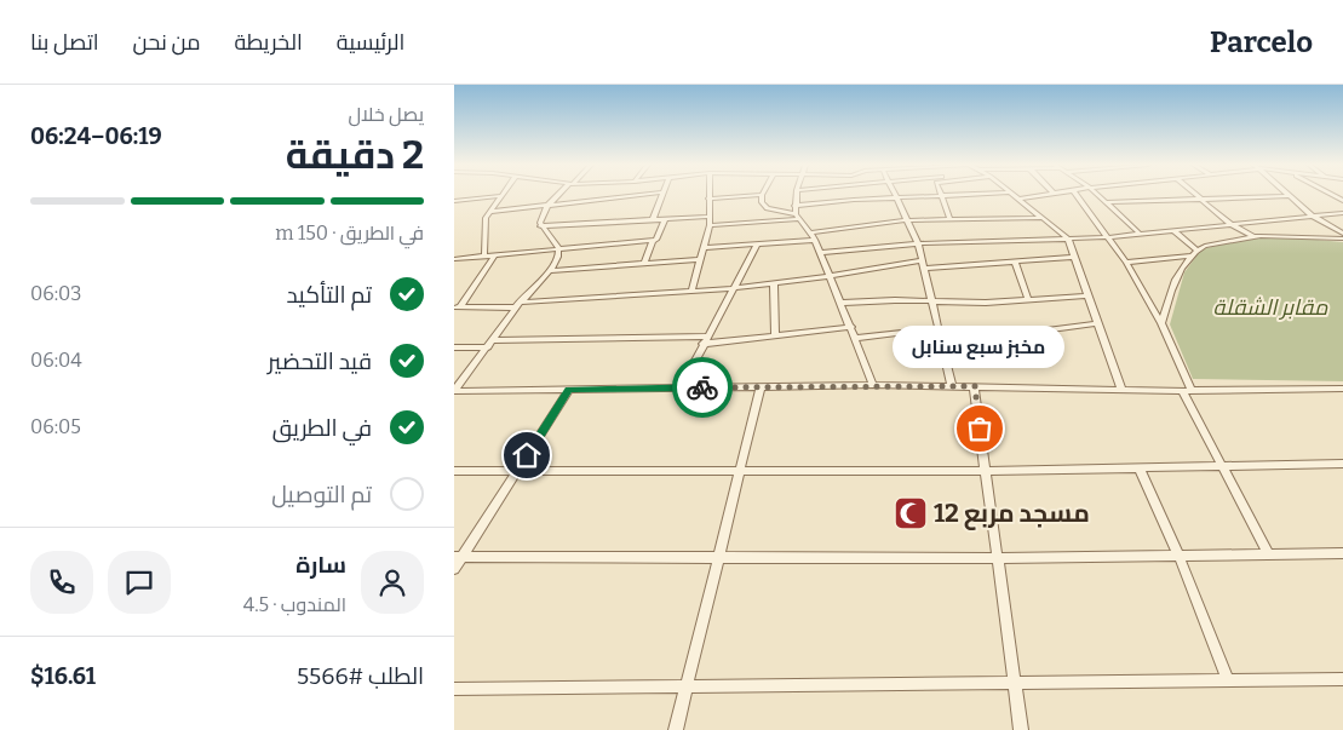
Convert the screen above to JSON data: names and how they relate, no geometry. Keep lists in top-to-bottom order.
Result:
{
  "parks": ["مقابر الشقلة"],
  "places": {
    "other": ["مخبز سبع سنابل"],
    "mosque": ["مسجد مربع 12"]
  },
  "page": {
    "header": "Parcelo",
    "nav": [
      "الرئيسية",
      "الخريطة",
      "من نحن",
      "اتصل بنا"
    ],
    "heading": ["2 دقيقة", "يصل خلال", "06:19–06:24"],
    "panel": [
      "سارة",
      "المندوب · 4.5",
      "الطلب #5566",
      "$16.61"
    ],
    "bar": "في الطريق · 150 m",
    "list": [
      ["تم التأكيد", "06:03"],
      ["قيد التحضير", "06:04"],
      ["في الطريق", "06:05"],
      "تم التوصيل"
    ],
    "bubble": "مخبز سبع سنابل"
  }
}
